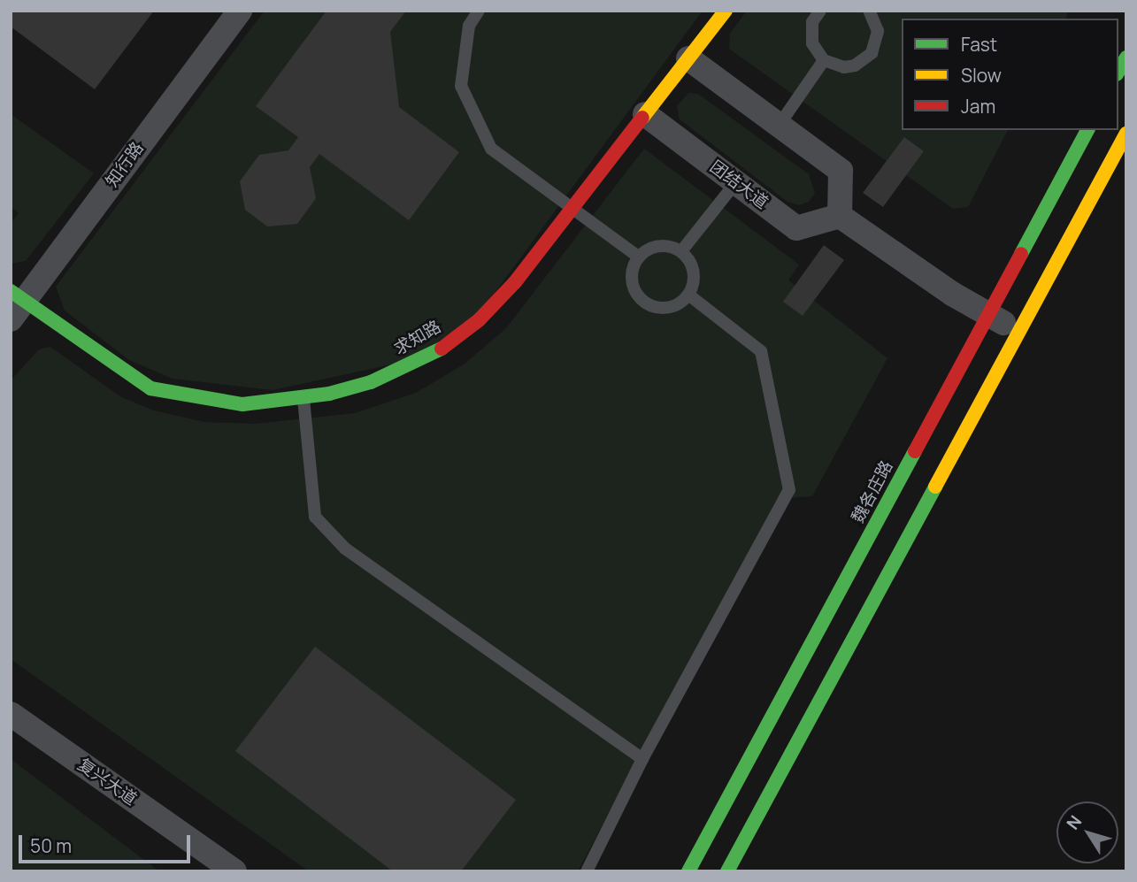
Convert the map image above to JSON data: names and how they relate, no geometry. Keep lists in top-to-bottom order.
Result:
{
  "streets": {
    "main road": ["求知路", "魏各庄路"],
    "street": ["知行路", "团结大道", "复兴大道"]
  },
  "crossings": [
    ["知行路", "求知路"],
    ["团结大道", "求知路"]
  ],
  "legend": ["Fast", "Slow", "Jam"],
  "scale_bar": "50 m",
  "north": "top left"
}
